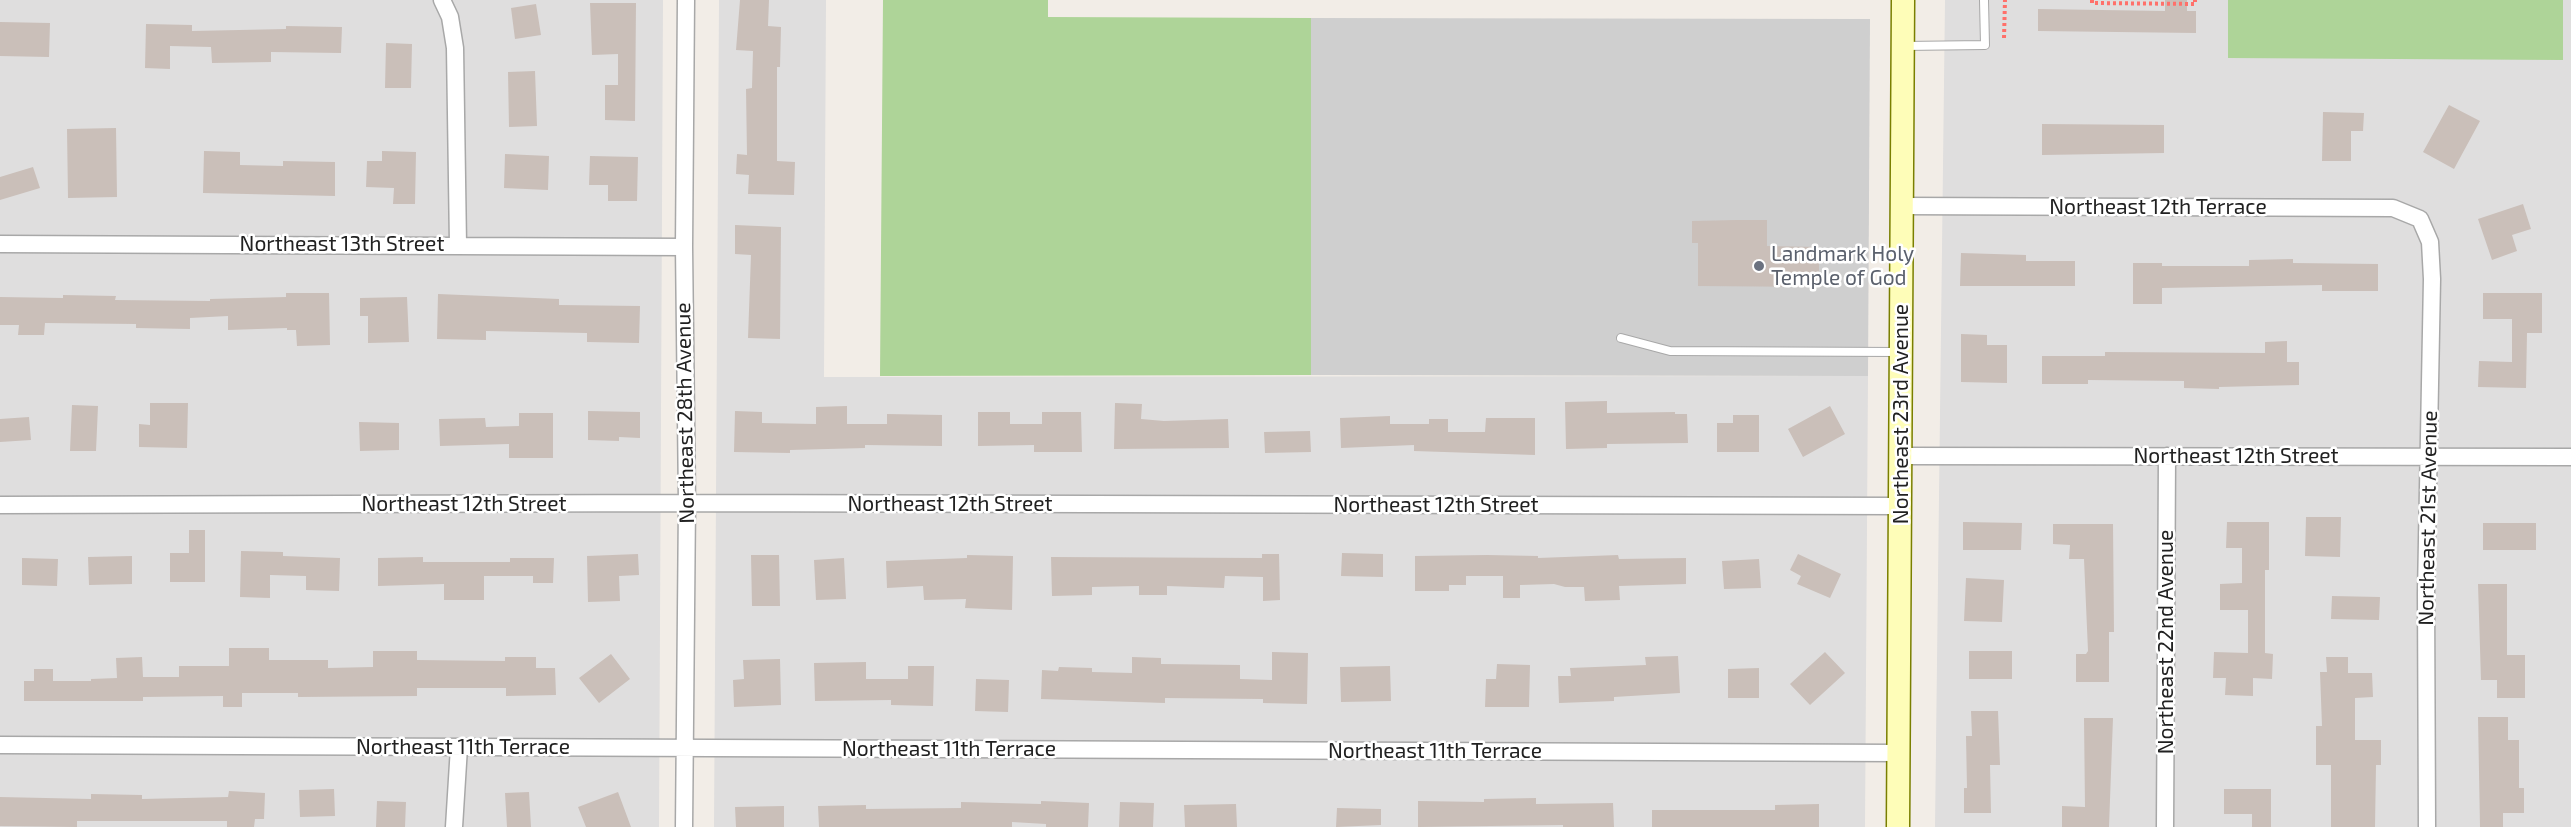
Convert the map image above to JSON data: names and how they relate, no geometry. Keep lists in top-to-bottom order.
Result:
{
  "streets": {
    "main road": ["Northeast 23rd Avenue"],
    "street": [
      "Northeast 12th Terrace",
      "Northeast 13th Street",
      "Northeast 28th Avenue",
      "Northeast 12th Street",
      "Northeast 21st Avenue",
      "Northeast 22nd Avenue",
      "Northeast 11th Terrace"
    ]
  },
  "crossings": [
    ["Northeast 12th Terrace", "Northeast 23rd Avenue"],
    ["Northeast 12th Terrace", "Northeast 21st Avenue"],
    ["Northeast 13th Street", "Northeast 28th Avenue"],
    ["Northeast 28th Avenue", "Northeast 12th Street"],
    ["Northeast 28th Avenue", "Northeast 11th Terrace"],
    ["Northeast 23rd Avenue", "Northeast 12th Street"],
    ["Northeast 23rd Avenue", "Northeast 11th Terrace"],
    ["Northeast 12th Street", "Northeast 21st Avenue"],
    ["Northeast 12th Street", "Northeast 22nd Avenue"]
  ],
  "places": ["Landmark Holy Temple of God"]
}
